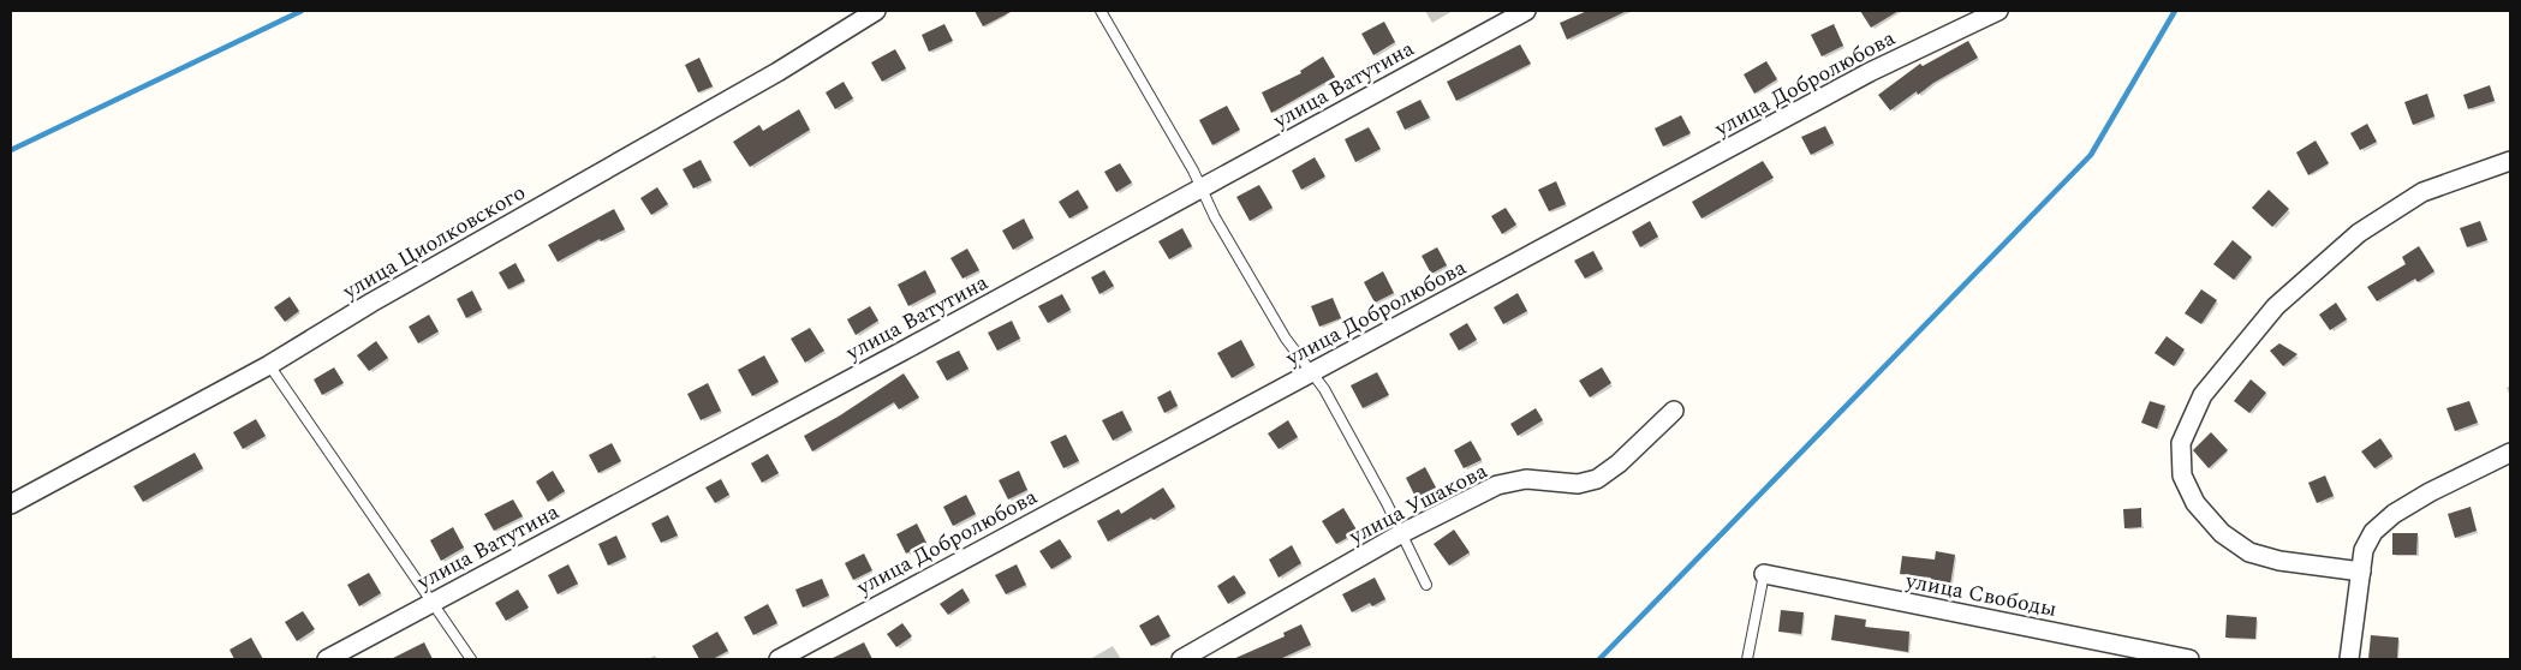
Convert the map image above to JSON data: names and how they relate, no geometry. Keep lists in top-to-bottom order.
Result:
{
  "streets": {
    "street": [
      "улица Добролюбова",
      "улица Ватутина",
      "улица Циолковского",
      "улица Ушакова",
      "улица Свободы"
    ]
  }
}
